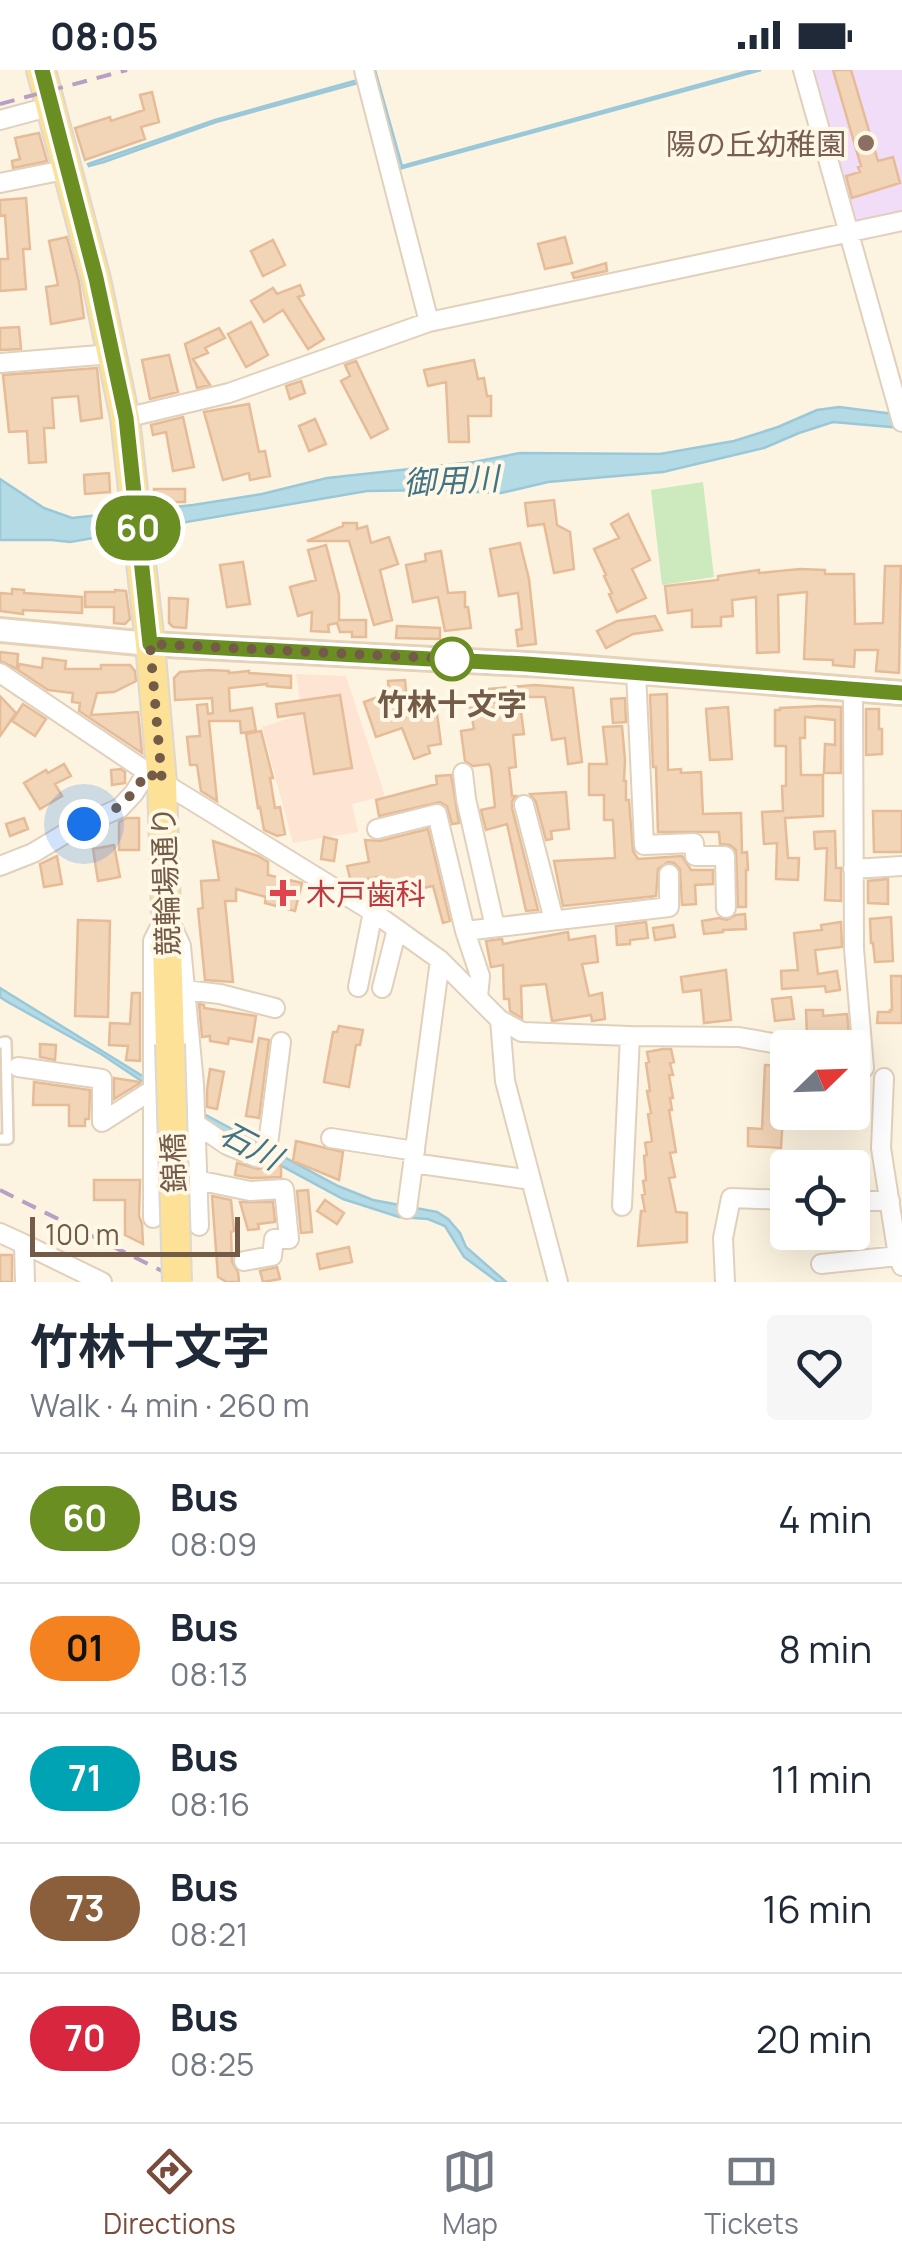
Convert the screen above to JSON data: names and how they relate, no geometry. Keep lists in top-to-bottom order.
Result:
{
  "streets": {
    "main road": ["競輪場通り", "錦橋"]
  },
  "crossings": [
    ["競輪場通り", "錦橋"]
  ],
  "water": ["御用川", "石川"],
  "places": {
    "other": ["陽の丘幼稚園", "竹林十文字"],
    "health": ["木戸歯科"]
  },
  "lines": ["bus line 60"],
  "scale_bar": "100 m",
  "north": "top right",
  "page": {
    "status": "08:05",
    "on_map": "60",
    "scale": "100 m",
    "heading": ["竹林十文字", "Walk · 4 min · 260 m"],
    "list": [
      {
        "mark": "60",
        "name": "Bus",
        "note": "08:09",
        "value": "4 min"
      },
      {
        "mark": "01",
        "name": "Bus",
        "note": "08:13",
        "value": "8 min"
      },
      {
        "mark": "71",
        "name": "Bus",
        "note": "08:16",
        "value": "11 min"
      },
      {
        "mark": "73",
        "name": "Bus",
        "note": "08:21",
        "value": "16 min"
      },
      {
        "mark": "70",
        "name": "Bus",
        "note": "08:25",
        "value": "20 min"
      }
    ],
    "tabs": ["Directions", "Map", "Tickets"]
  }
}
